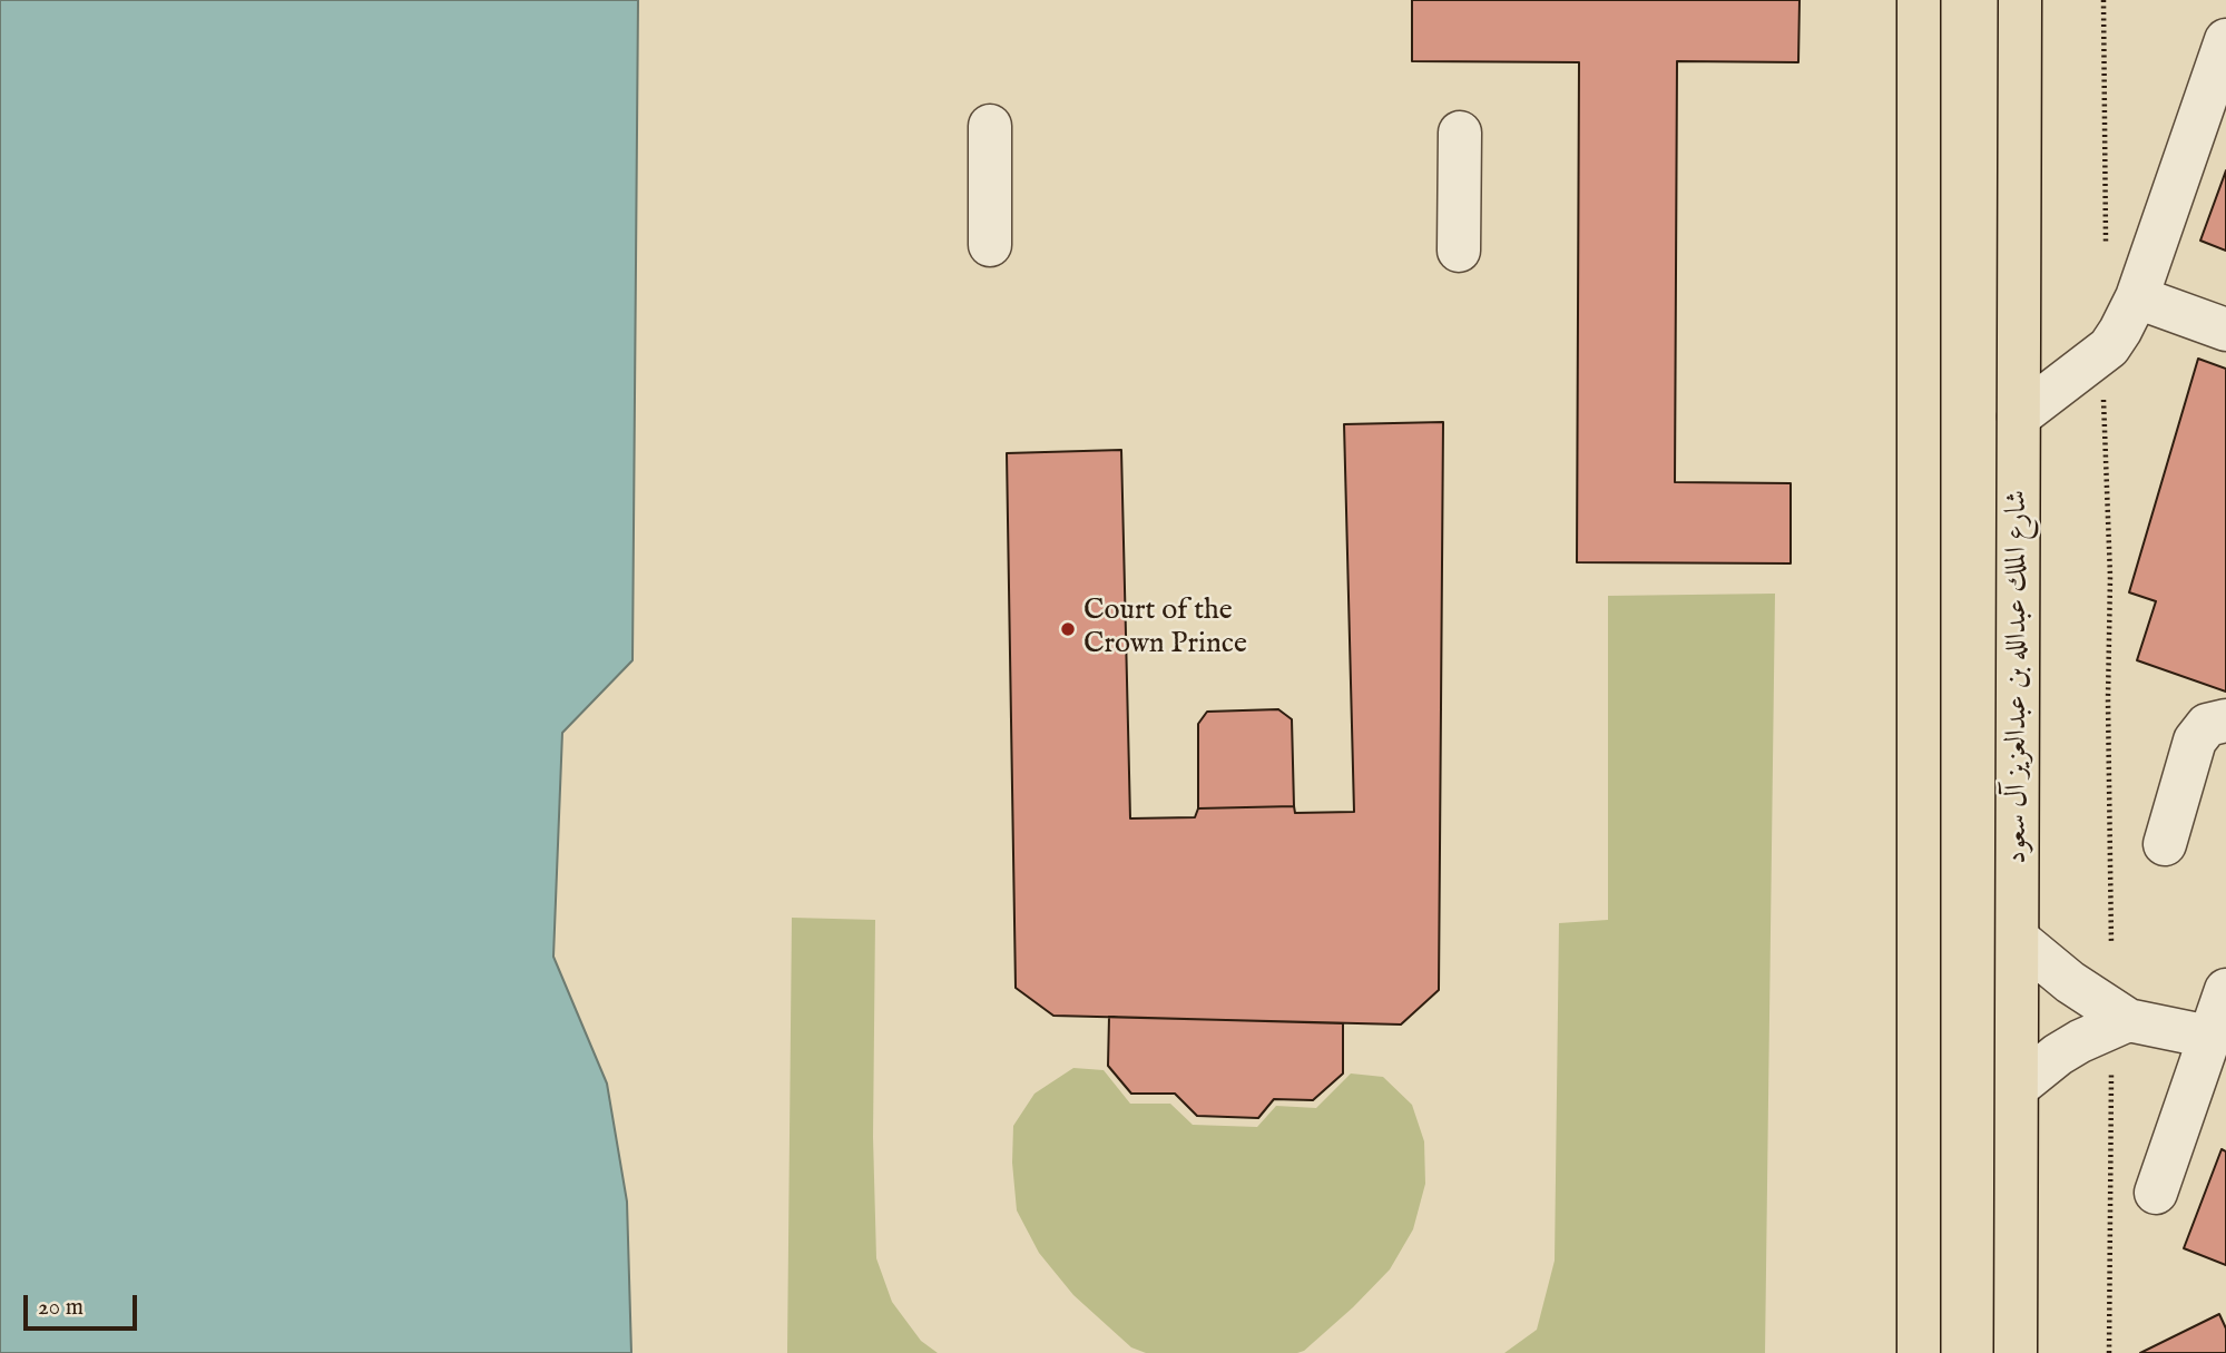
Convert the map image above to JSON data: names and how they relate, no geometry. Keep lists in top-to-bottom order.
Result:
{
  "streets": {
    "main road": ["شارع الملك عبدالله بن عبدالعزيز آل سعود"]
  },
  "places": ["Court of the Crown Prince"],
  "scale_bar": "20 m"
}
